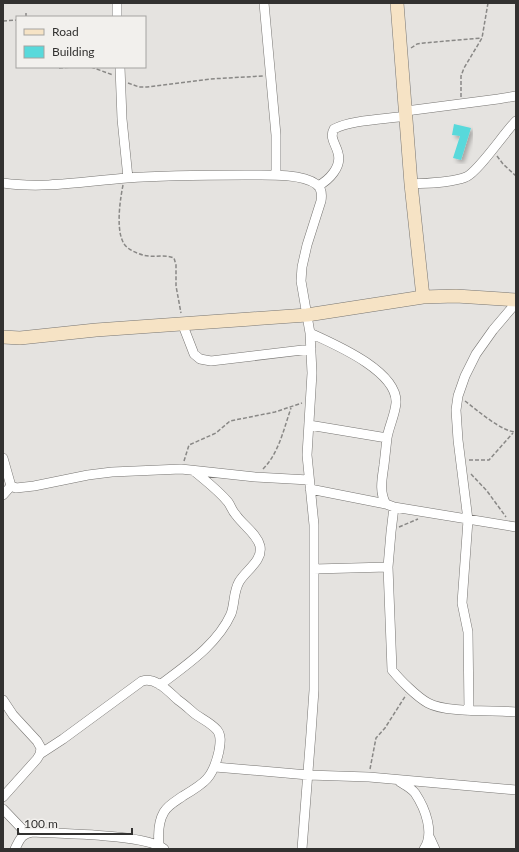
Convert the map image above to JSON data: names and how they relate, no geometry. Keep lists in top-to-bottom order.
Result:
{
  "legend": ["Road", "Building"],
  "scale_bar": "100 m"
}
